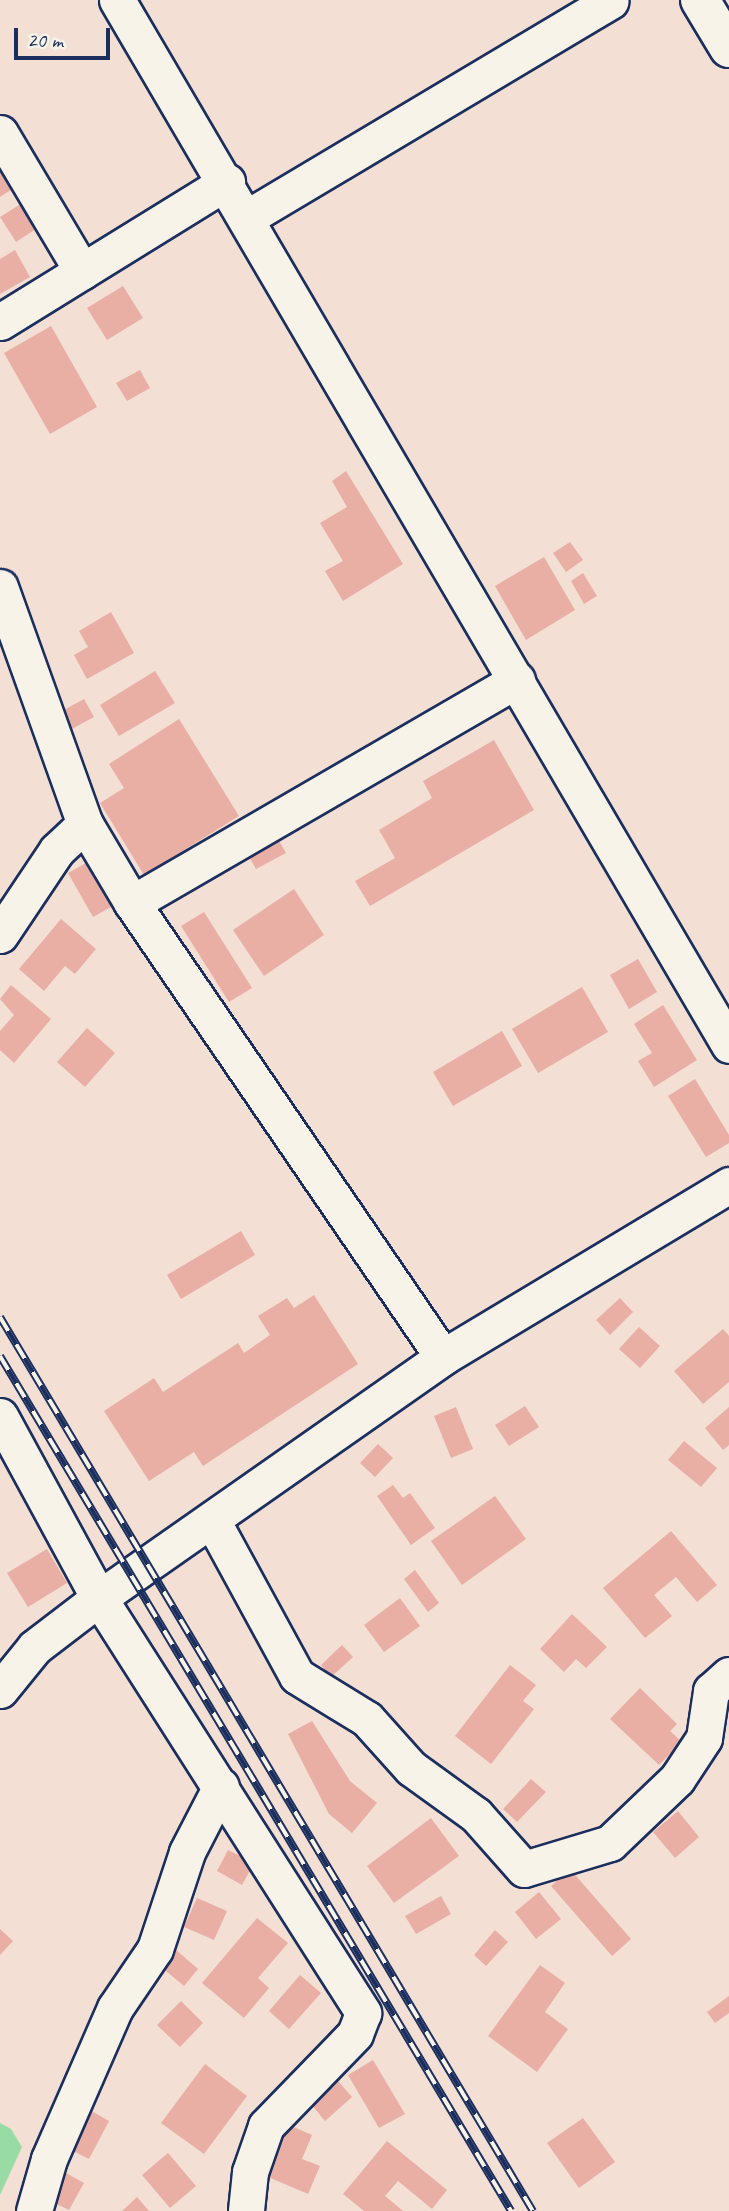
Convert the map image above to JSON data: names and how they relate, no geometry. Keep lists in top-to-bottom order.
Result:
{
  "scale_bar": "20 m"
}
